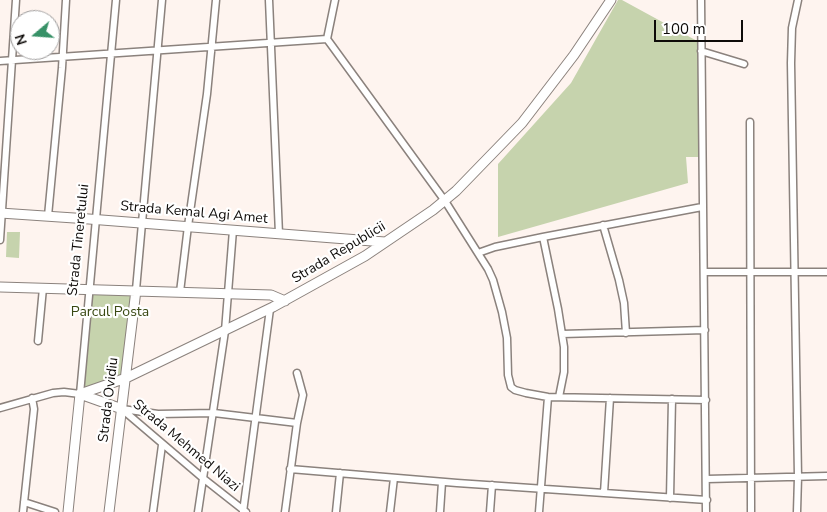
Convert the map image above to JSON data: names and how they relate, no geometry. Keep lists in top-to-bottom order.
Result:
{
  "streets": {
    "main road": [
      "Strada Kemal Agi Amet",
      "Strada Tineretului",
      "Strada Republicii",
      "Strada Ovidiu",
      "Strada Mehmed Niazi"
    ]
  },
  "crossings": [
    ["Strada Kemal Agi Amet", "Strada Tineretului"],
    ["Strada Kemal Agi Amet", "Strada Republicii"],
    ["Strada Tineretului", "Strada Republicii"],
    ["Strada Tineretului", "Strada Mehmed Niazi"],
    ["Strada Republicii", "Strada Ovidiu"],
    ["Strada Republicii", "Strada Mehmed Niazi"],
    ["Strada Ovidiu", "Strada Mehmed Niazi"]
  ],
  "parks": ["Parcul Posta"],
  "scale_bar": "100 m",
  "north": "left"
}
